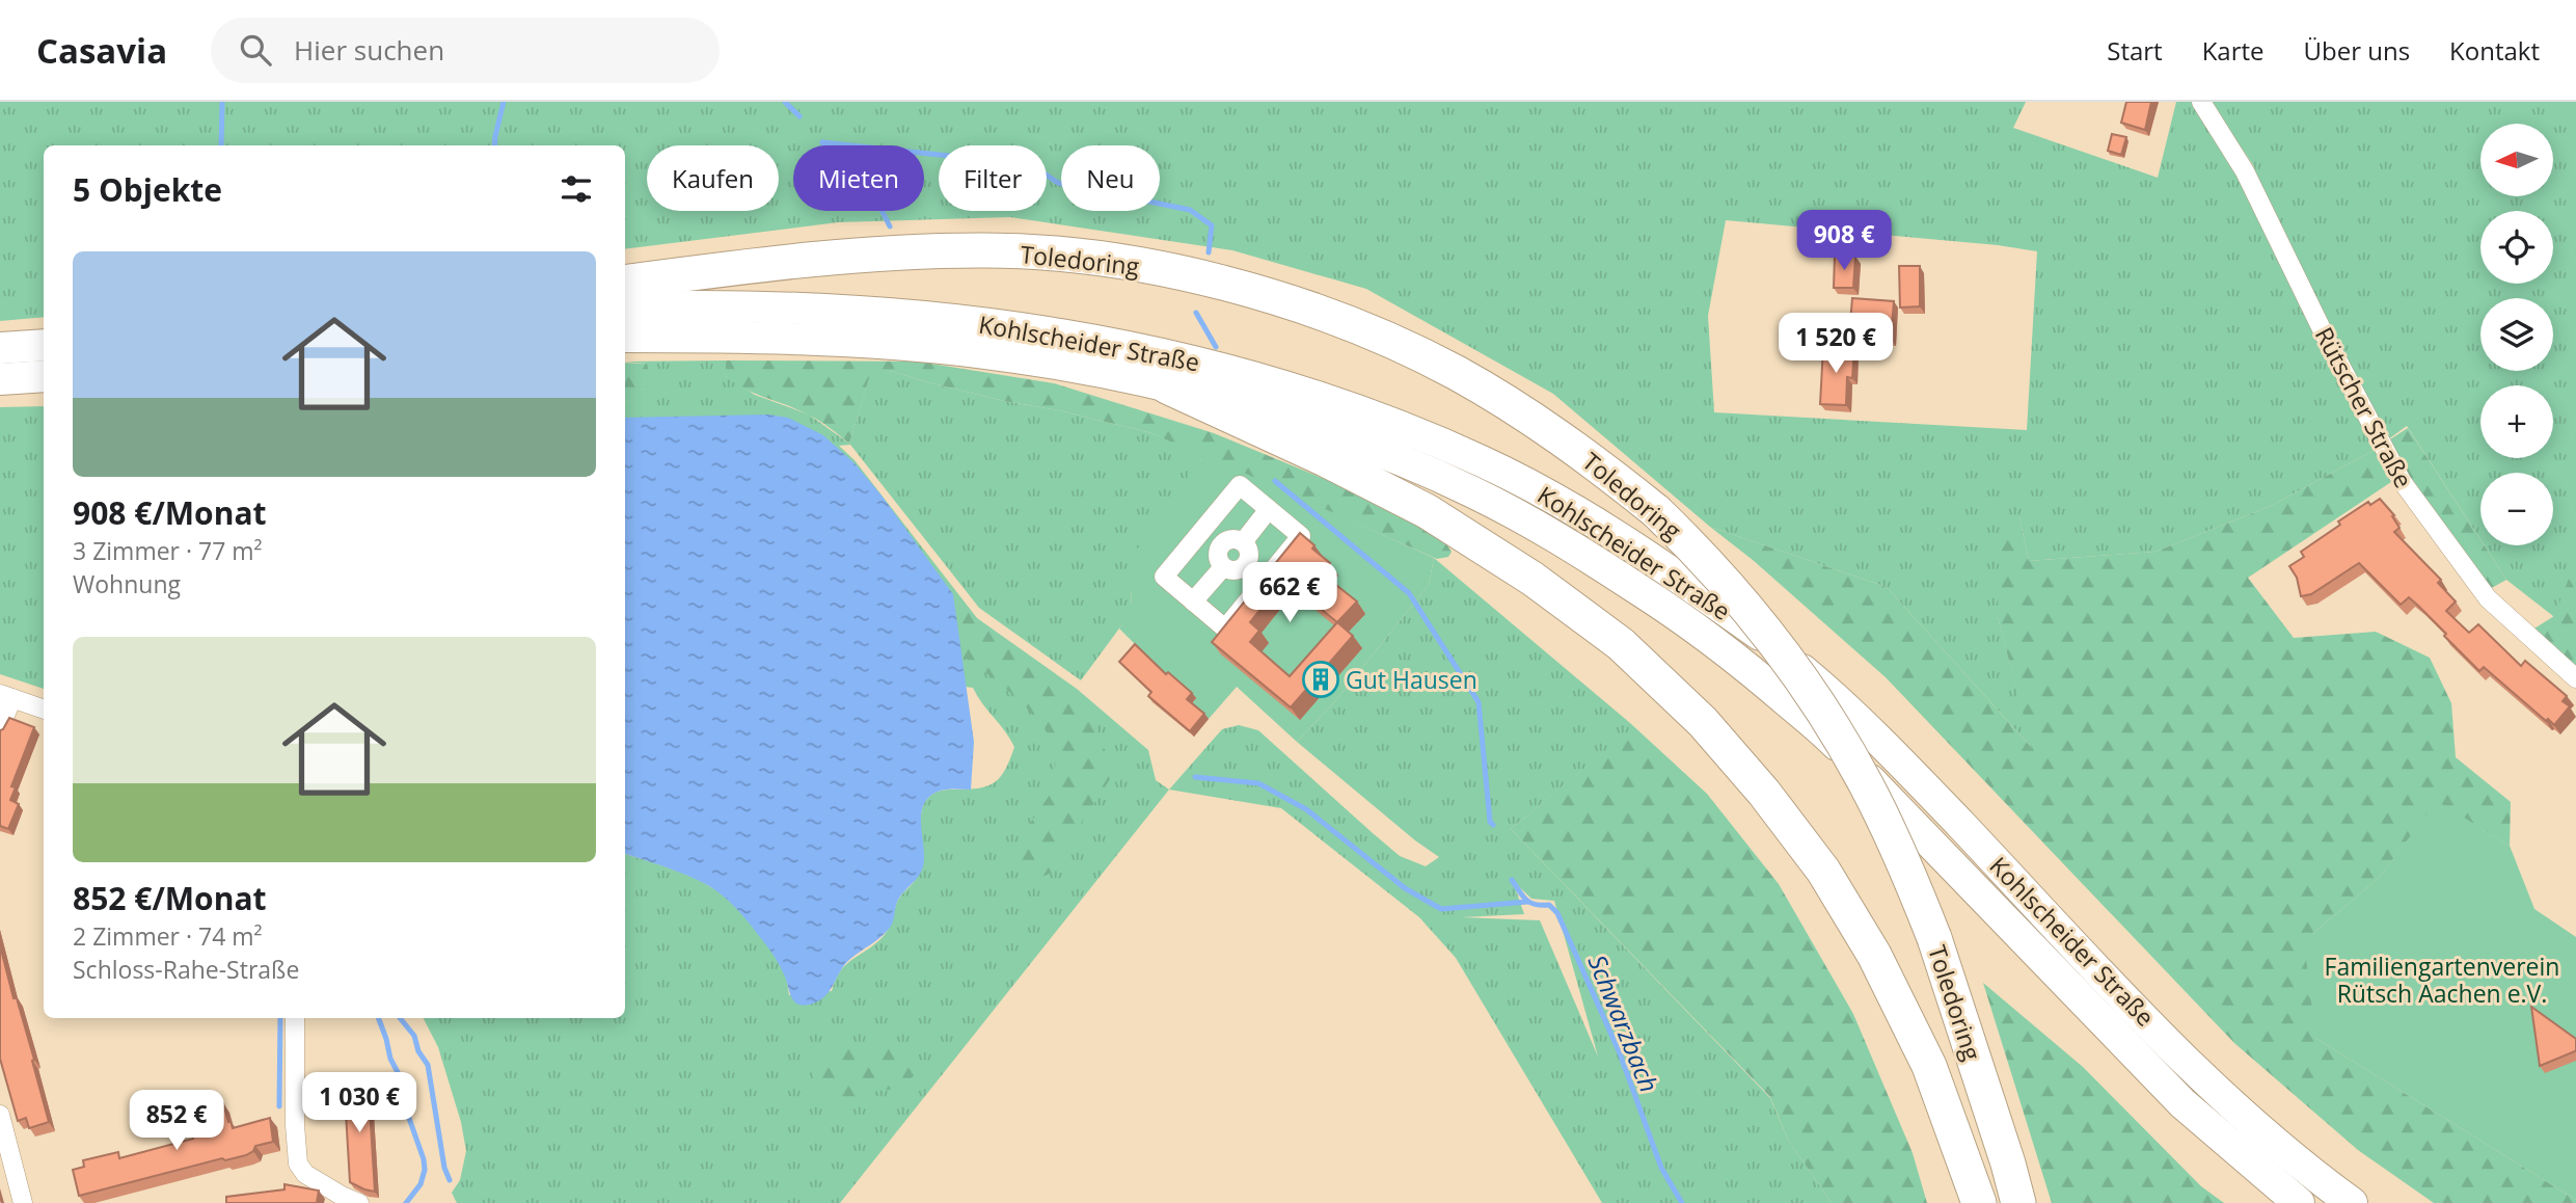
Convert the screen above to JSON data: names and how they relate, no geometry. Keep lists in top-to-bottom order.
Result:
{
  "streets": {
    "highway": ["Toledoring"],
    "main road": ["Kohlscheider Straße"],
    "street": ["Rütscher Straße"]
  },
  "crossings": [
    ["Toledoring", "Kohlscheider Straße"]
  ],
  "water": ["Schwarzbach"],
  "parks": ["Familiengartenverein Rütsch Aachen e.V."],
  "places": {
    "building": ["Gut Hausen"]
  },
  "north": "left",
  "page": {
    "header": "Casavia",
    "search": "Hier suchen",
    "nav": [
      "Start",
      "Karte",
      "Über uns",
      "Kontakt"
    ],
    "map_buttons": ["+", "−"],
    "chip": [
      "Kaufen",
      "Mieten",
      "Filter",
      "Neu"
    ],
    "heading": "5 Objekte",
    "price": [
      "908 €",
      "1 520 €",
      "662 €",
      "1 030 €",
      "852 €"
    ],
    "list": [
      {
        "name": "908 €/Monat",
        "note": "3 Zimmer · 77 m² · Wohnung"
      },
      {
        "name": "852 €/Monat",
        "note": "2 Zimmer · 74 m² · Schloss-Rahe-Straße"
      }
    ]
  }
}
